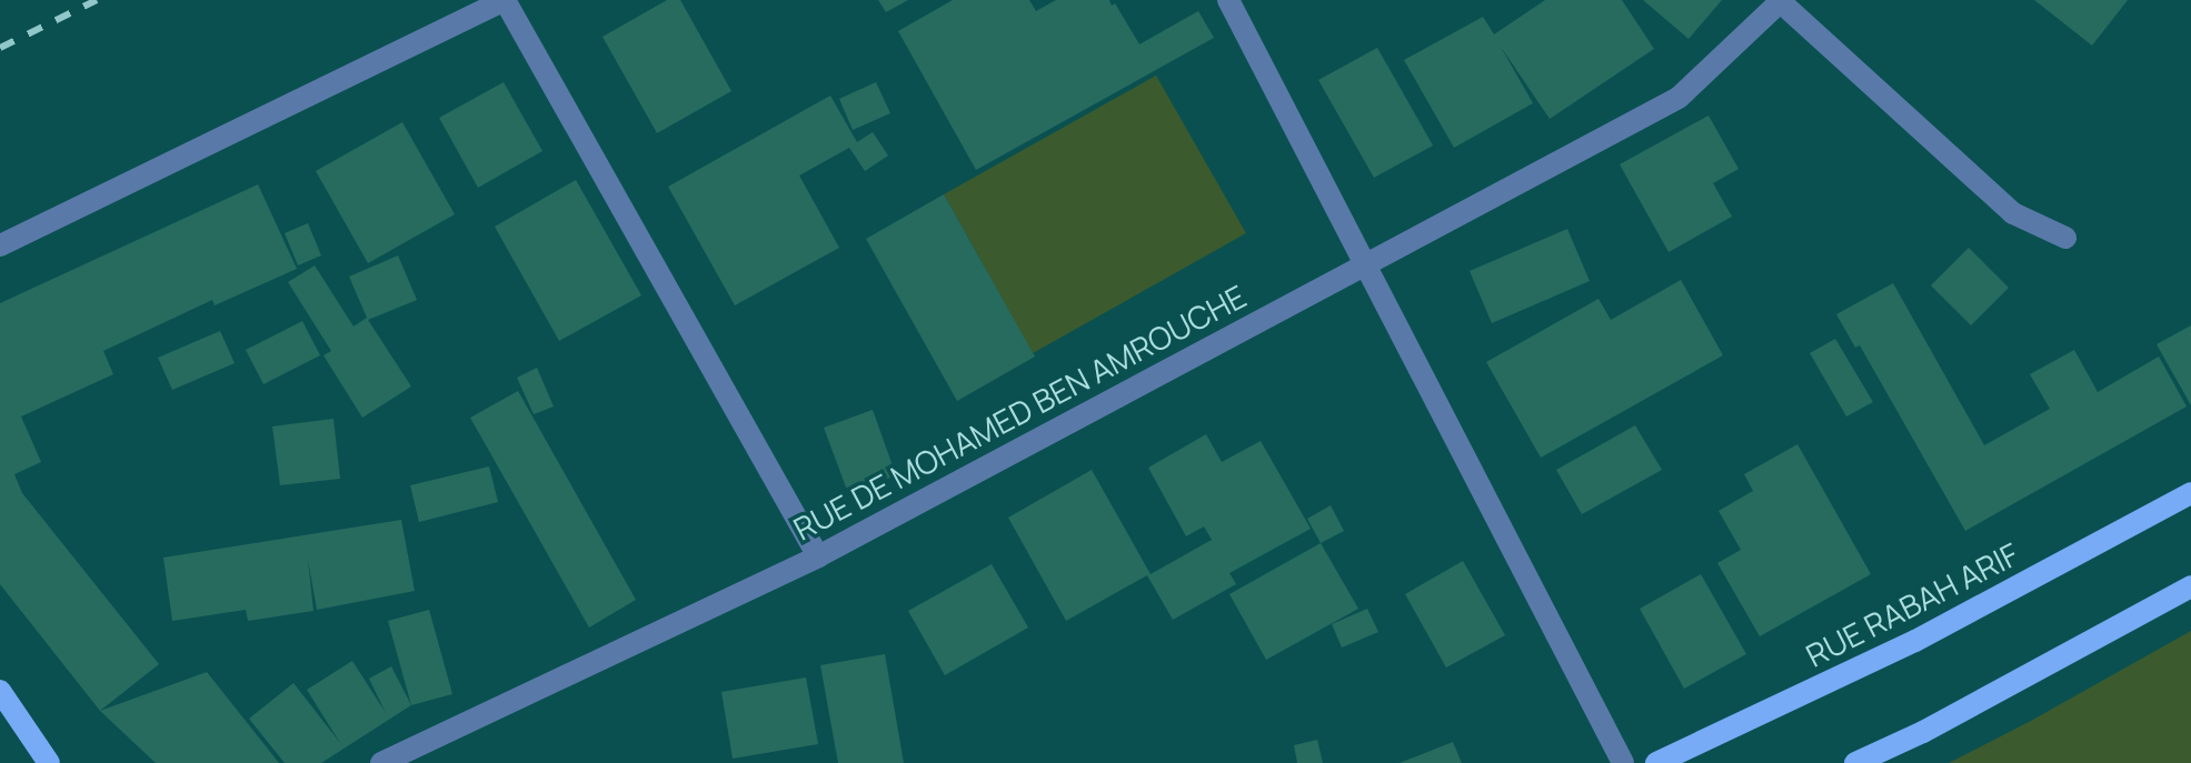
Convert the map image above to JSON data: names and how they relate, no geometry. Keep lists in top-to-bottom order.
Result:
{
  "streets": {
    "main road": ["RUE RABAH ARIF"],
    "street": ["RUE DE MOHAMED BEN AMROUCHE"]
  }
}
